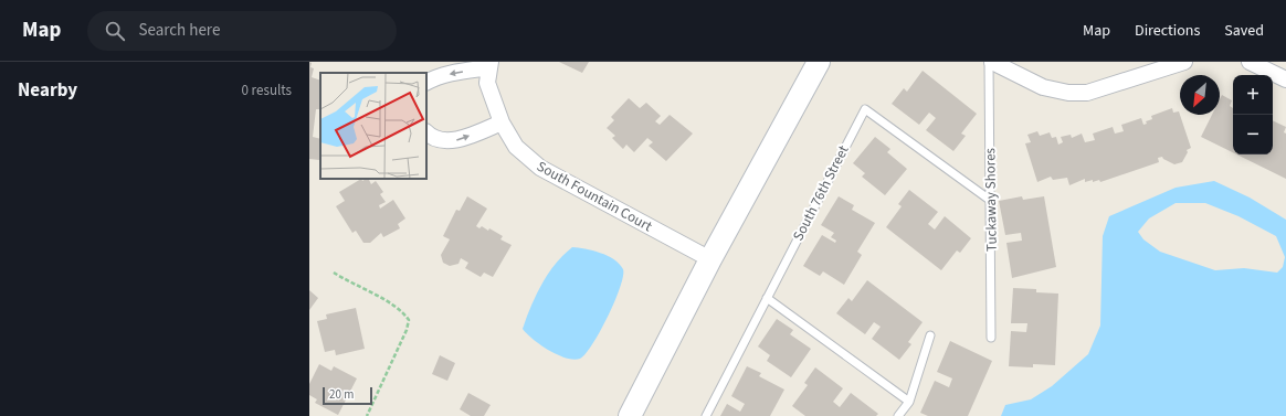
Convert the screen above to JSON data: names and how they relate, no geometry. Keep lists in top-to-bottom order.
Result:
{
  "streets": {
    "street": ["South Fountain Court"],
    "lane": ["South 76th Street", "Tuckaway Shores"]
  },
  "crossings": [
    ["South 76th Street", "Tuckaway Shores"]
  ],
  "scale_bar": "20 m",
  "north": "bottom left",
  "page": {
    "header": "Map",
    "search": "Search here",
    "nav": ["Map", "Directions", "Saved"],
    "heading": ["Nearby", "0 results"],
    "map_buttons": ["+", "−"],
    "scale": "20 m"
  }
}
